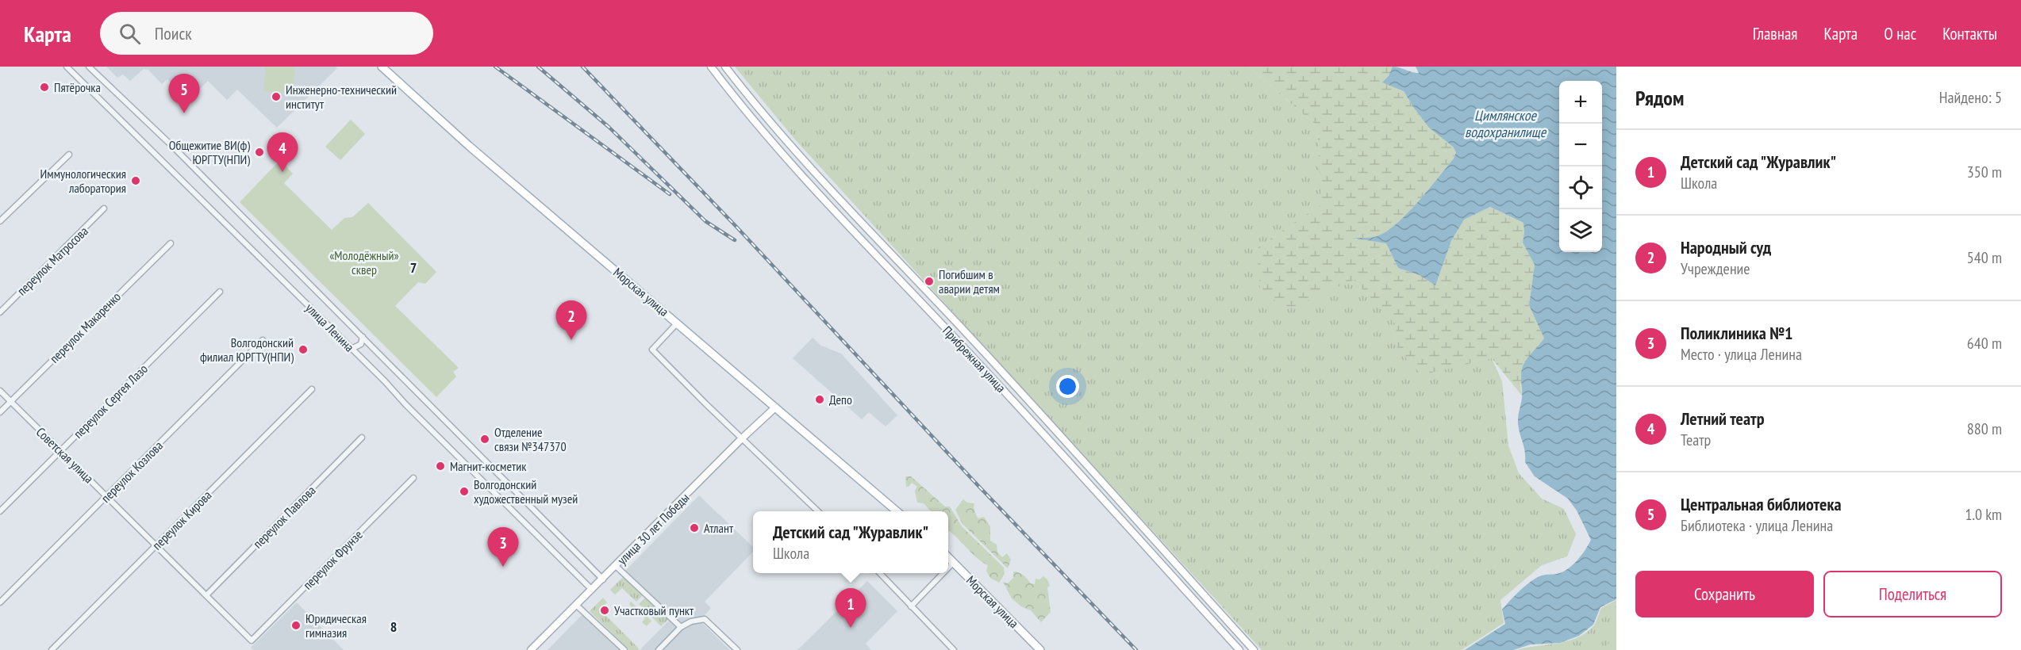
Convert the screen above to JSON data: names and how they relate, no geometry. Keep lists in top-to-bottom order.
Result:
{
  "streets": {
    "main road": ["Морская улица", "Прибрежная улица", "улица 30 лет Победы"],
    "street": [
      "переулок Матросова",
      "переулок Макаренко",
      "улица Ленина",
      "переулок Сергея Лазо",
      "Советская улица",
      "переулок Козлова",
      "переулок Павлова",
      "переулок Кирова",
      "переулок Фрунзе"
    ]
  },
  "crossings": [
    ["Морская улица", "улица 30 лет Победы"],
    ["переулок Макаренко", "Советская улица"],
    ["улица Ленина", "улица 30 лет Победы"],
    ["переулок Сергея Лазо", "Советская улица"],
    ["Советская улица", "переулок Козлова"],
    ["Советская улица", "переулок Павлова"],
    ["Советская улица", "переулок Кирова"],
    ["Советская улица", "переулок Фрунзе"]
  ],
  "districts": ["7", "8"],
  "water": ["Цимлянское водохранилище"],
  "parks": ["«Молодёжный» сквер"],
  "places": [
    "Пятёрочка",
    "Инженерно-технический институт",
    "Общежитие ВИ(ф) ЮРГТУ(НПИ)",
    "Иммунологическия лаборатория",
    "Погибшим в аварии детям",
    "Волгодонский филиал ЮРГТУ(НПИ)",
    "Депо",
    "Отделение связи №347370",
    "Магнит-косметик",
    "Волгодонский художественный музей",
    "Атлант",
    "Участковый пункт",
    "Юридическая гимназия"
  ],
  "page": {
    "header": "Карта",
    "search": "Поиск",
    "nav": [
      "Главная",
      "Карта",
      "О нас",
      "Контакты"
    ],
    "heading": ["Рядом", "Найдено: 5"],
    "pins": [
      "5",
      "4",
      "2",
      "3",
      "1"
    ],
    "map_buttons": ["+", "−"],
    "list": [
      {
        "mark": "1",
        "name": "Детский сад \"Журавлик\"",
        "note": "Школа",
        "value": "350 m"
      },
      {
        "mark": "2",
        "name": "Народный суд",
        "note": "Учреждение",
        "value": "540 m"
      },
      {
        "mark": "3",
        "name": "Поликлиника №1",
        "note": "Место · улица Ленина",
        "value": "640 m"
      },
      {
        "mark": "4",
        "name": "Летний театр",
        "note": "Театр",
        "value": "880 m"
      },
      {
        "mark": "5",
        "name": "Центральная библиотека",
        "note": "Библиотека · улица Ленина",
        "value": "1.0 km"
      }
    ],
    "popup": ["Детский сад \"Журавлик\"", "Школа"],
    "buttons": ["Сохранить", "Поделиться"]
  }
}
